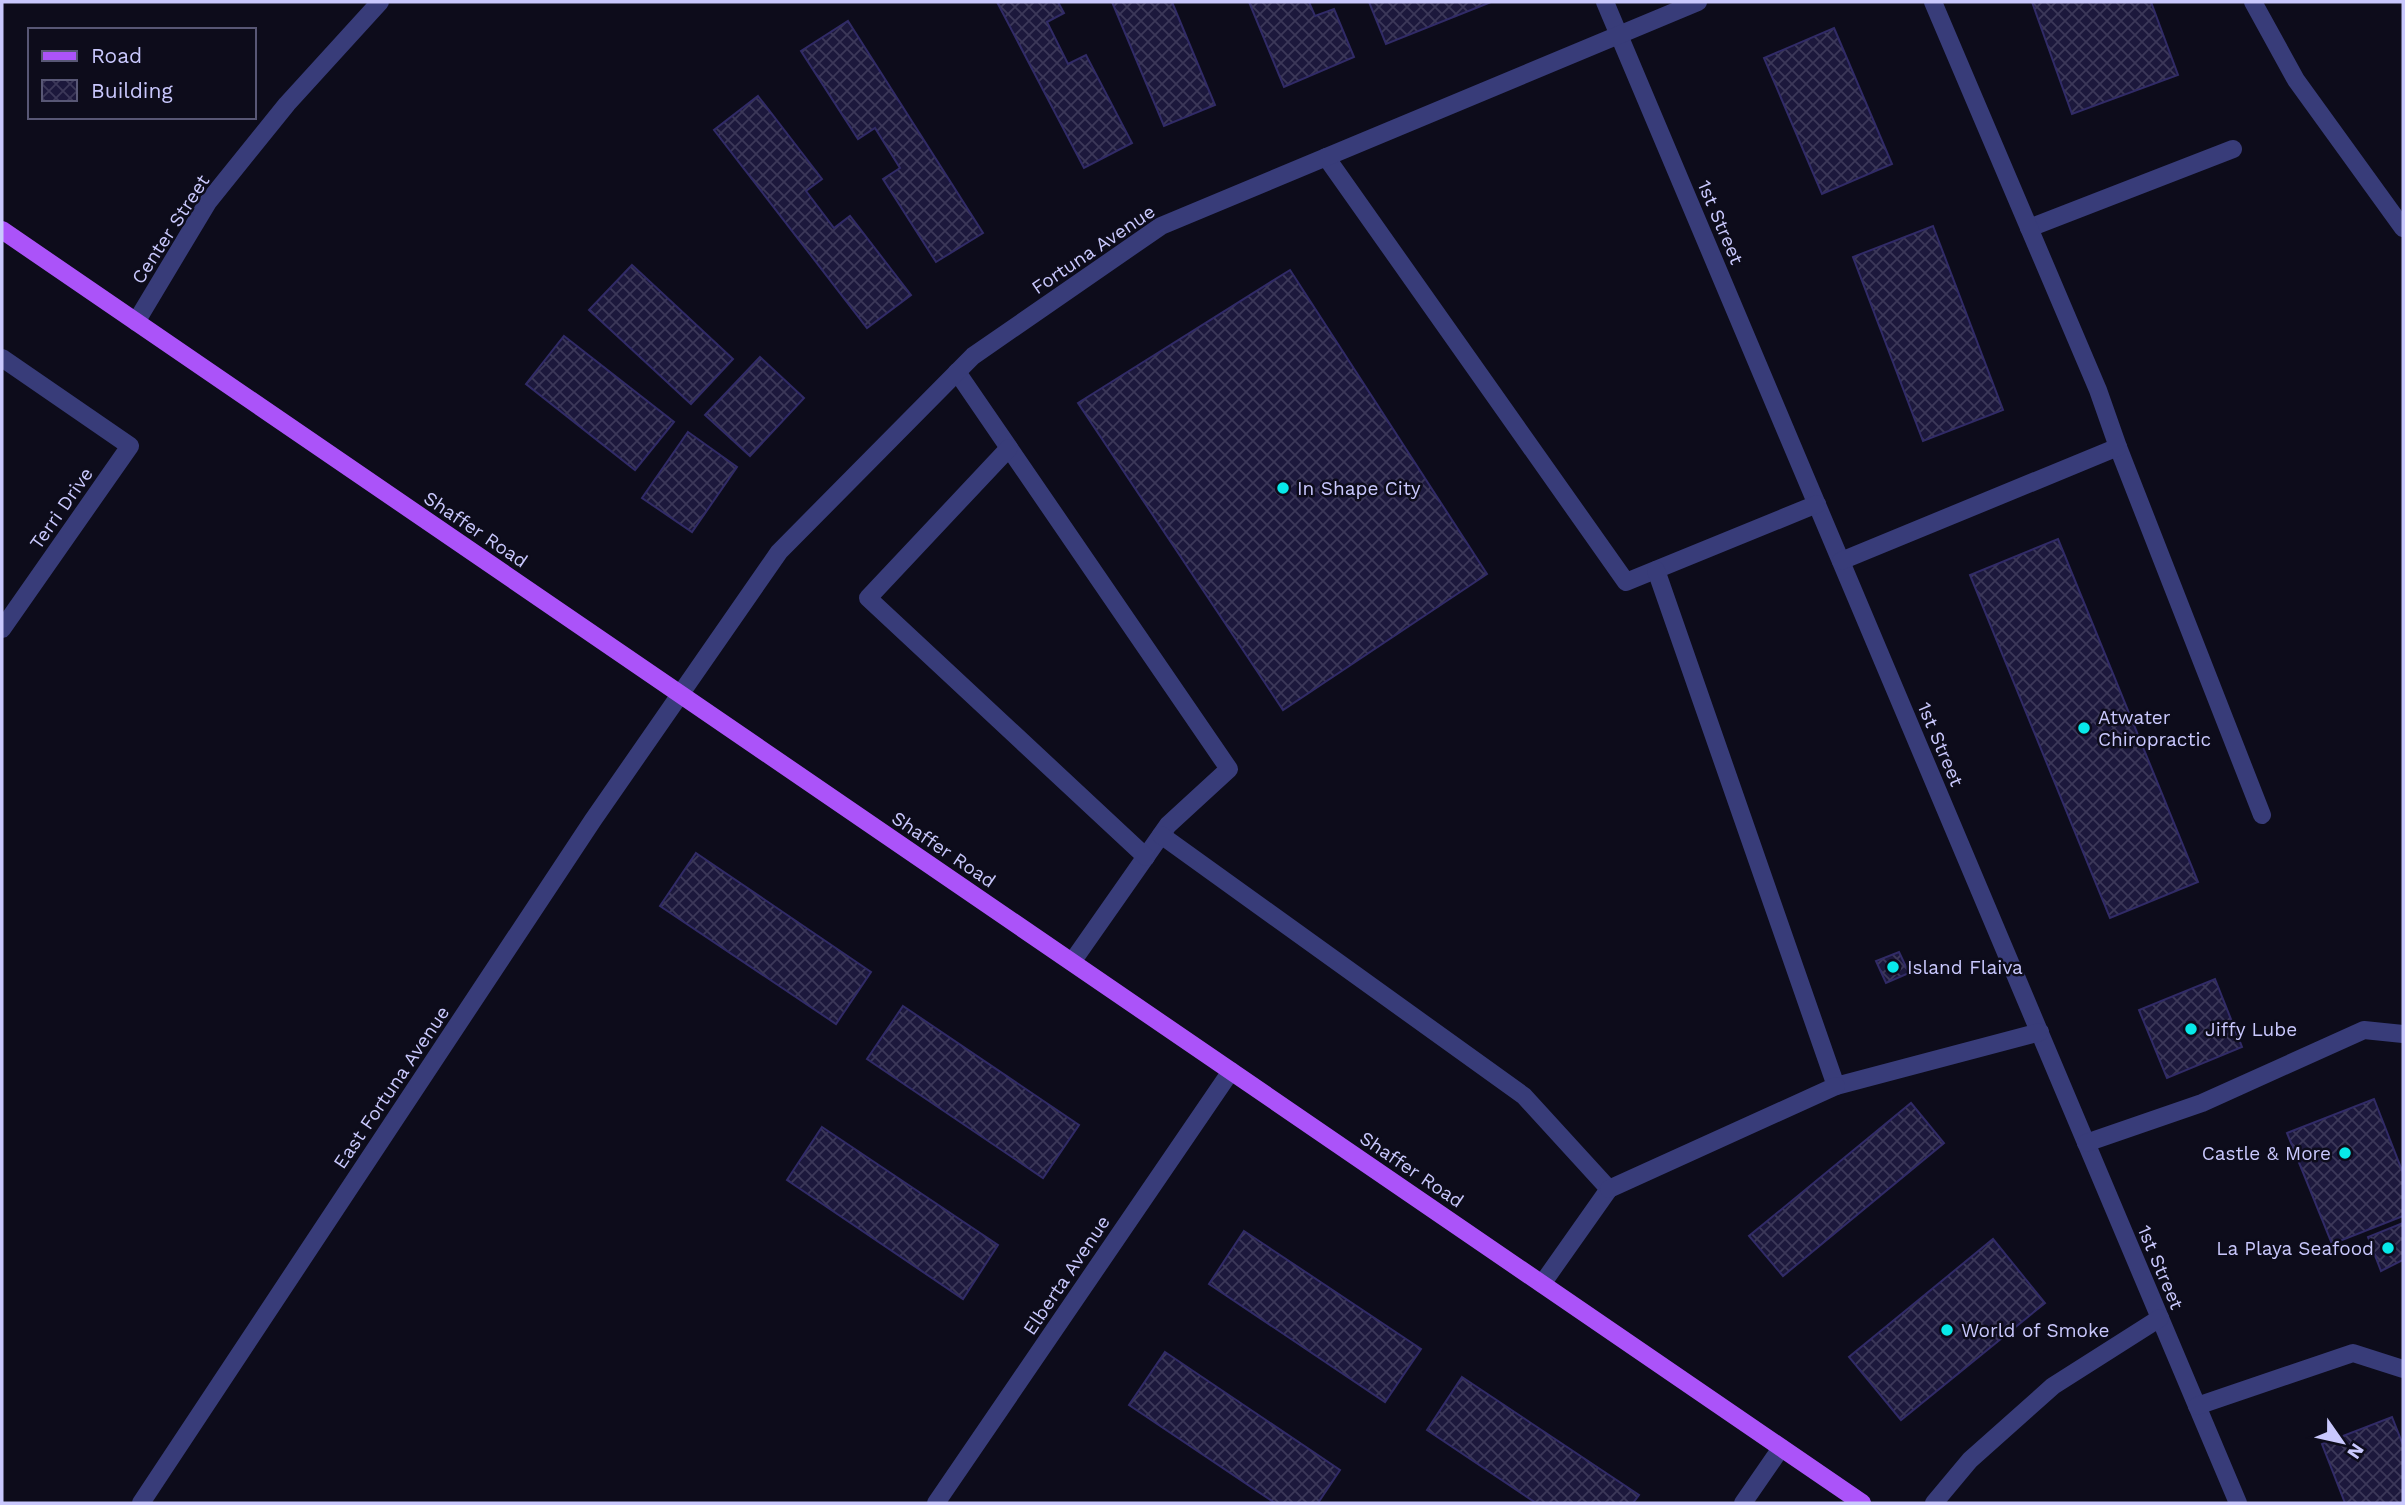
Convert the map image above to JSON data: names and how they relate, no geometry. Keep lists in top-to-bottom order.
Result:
{
  "streets": {
    "main road": ["Shaffer Road"],
    "street": [
      "1st Street",
      "Center Street",
      "Fortuna Avenue",
      "Terri Drive",
      "East Fortuna Avenue",
      "Elberta Avenue"
    ]
  },
  "crossings": [
    ["1st Street", "Fortuna Avenue"],
    ["Center Street", "Shaffer Road"],
    ["Fortuna Avenue", "Shaffer Road"],
    ["Fortuna Avenue", "East Fortuna Avenue"],
    ["Shaffer Road", "East Fortuna Avenue"],
    ["Shaffer Road", "Elberta Avenue"]
  ],
  "places": [
    "In Shape City",
    "Atwater Chiropractic",
    "Island Flaiva",
    "Jiffy Lube",
    "Castle & More",
    "La Playa Seafood",
    "World of Smoke"
  ],
  "legend": ["Road", "Building"],
  "north": "bottom right"
}
